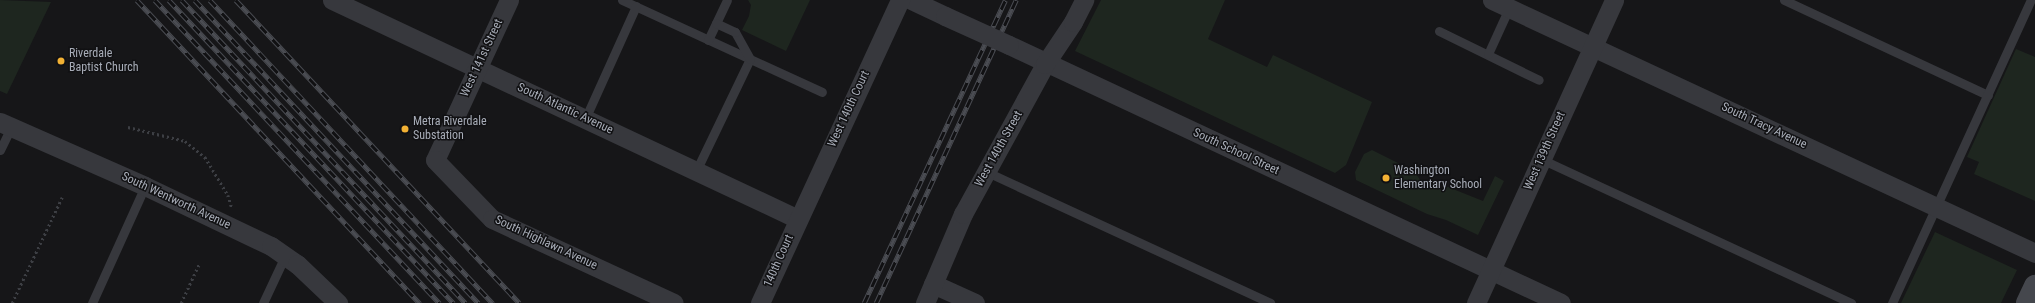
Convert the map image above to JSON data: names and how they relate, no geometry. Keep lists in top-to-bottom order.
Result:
{
  "streets": {
    "street": [
      "West 141st Street",
      "South Atlantic Avenue",
      "West 140th Court",
      "South Tracy Avenue",
      "West 140th Street",
      "West 139th Street",
      "South School Street",
      "South Wentworth Avenue",
      "South Highlawn Avenue",
      "140th Court"
    ]
  },
  "crossings": [
    ["West 141st Street", "South Atlantic Avenue"],
    ["West 141st Street", "South Highlawn Avenue"],
    ["South Atlantic Avenue", "West 140th Court"],
    ["South Atlantic Avenue", "140th Court"],
    ["West 140th Court", "140th Court"],
    ["South Tracy Avenue", "West 139th Street"],
    ["West 140th Street", "South School Street"],
    ["West 139th Street", "South School Street"]
  ],
  "places": ["Riverdale Baptist Church", "Metra Riverdale Substation", "Washington Elementary School"]
}
